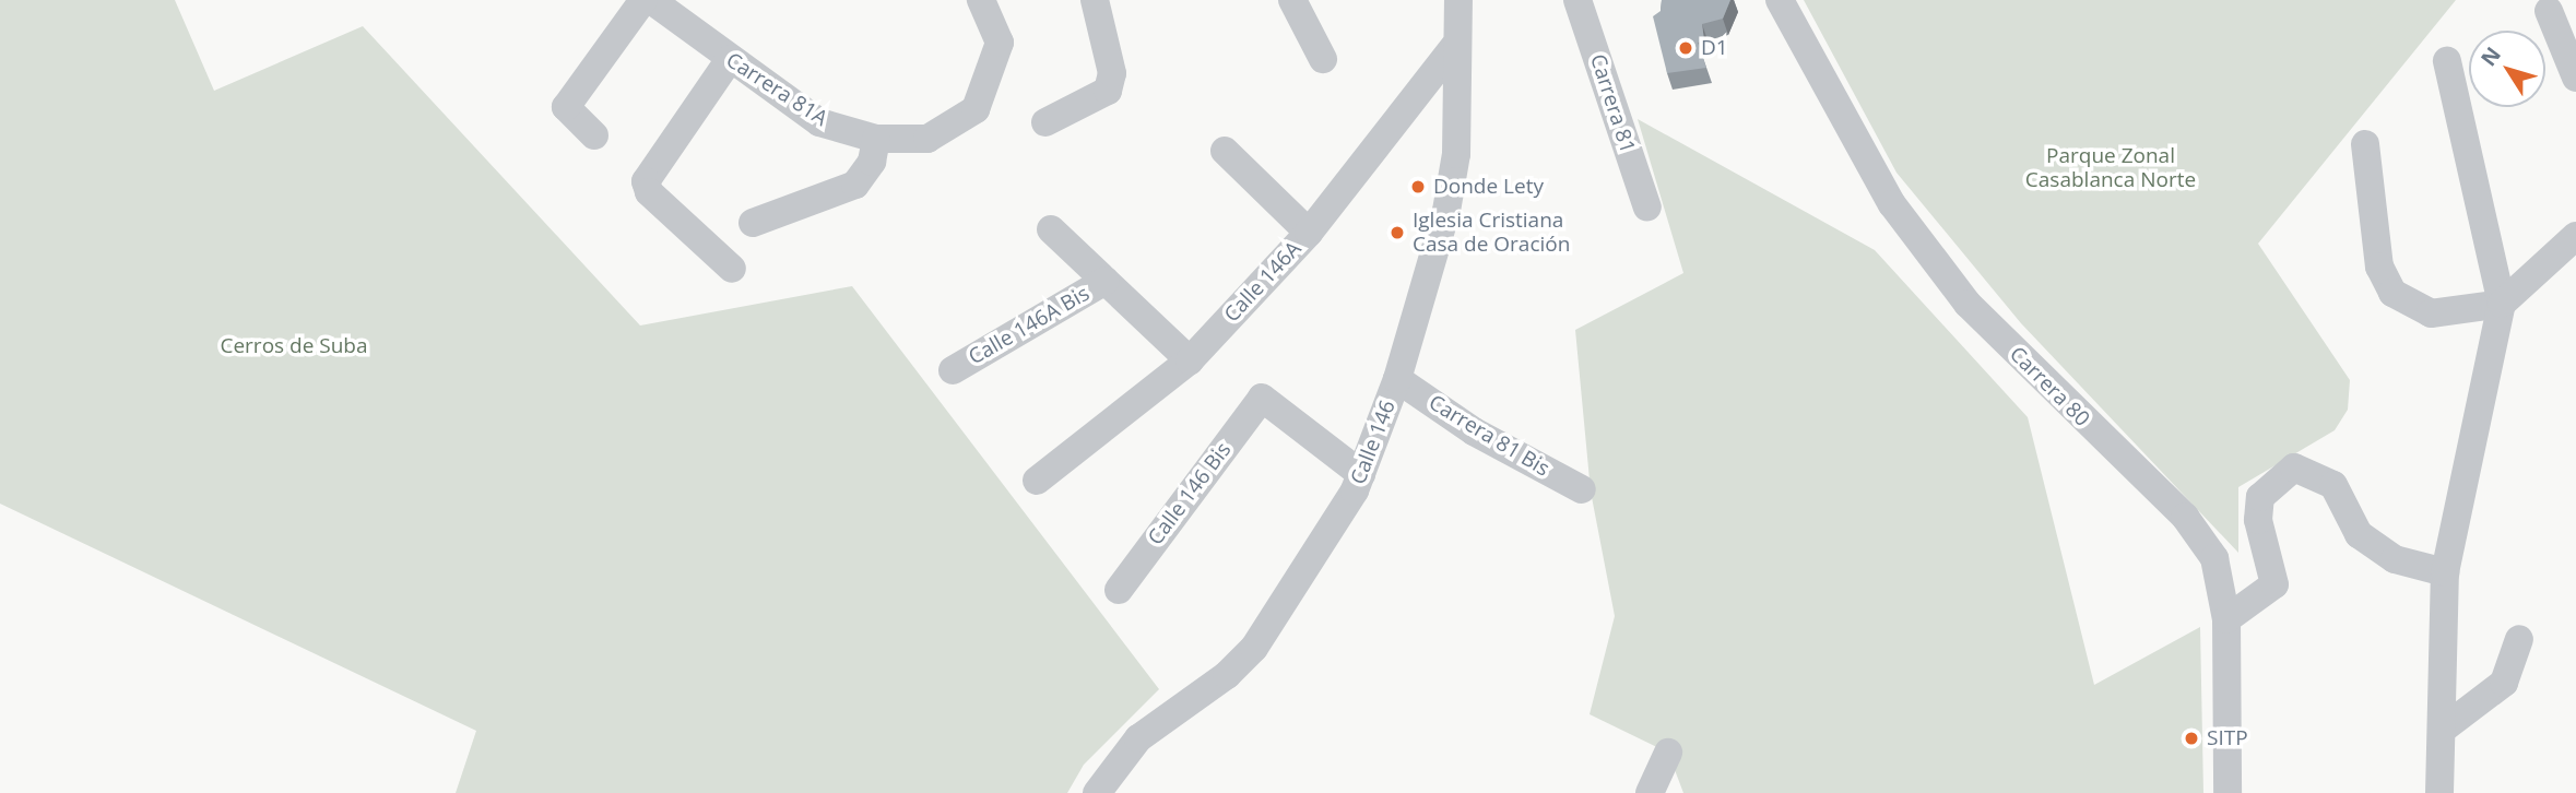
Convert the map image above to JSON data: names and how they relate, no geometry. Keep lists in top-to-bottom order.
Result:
{
  "streets": {
    "street": [
      "Carrera 81A",
      "Carrera 81",
      "Calle 146A",
      "Calle 146A Bis",
      "Carrera 80",
      "Carrera 81 Bis",
      "Calle 146",
      "Calle 146 Bis"
    ]
  },
  "crossings": [
    ["Calle 146A", "Calle 146"],
    ["Carrera 81 Bis", "Calle 146"],
    ["Calle 146", "Calle 146 Bis"]
  ],
  "parks": ["Parque Zonal Casablanca Norte", "Cerros de Suba"],
  "places": [
    "D1",
    "Donde Lety",
    "Iglesia Cristiana Casa de Oración",
    "SITP"
  ],
  "north": "top left"
}
